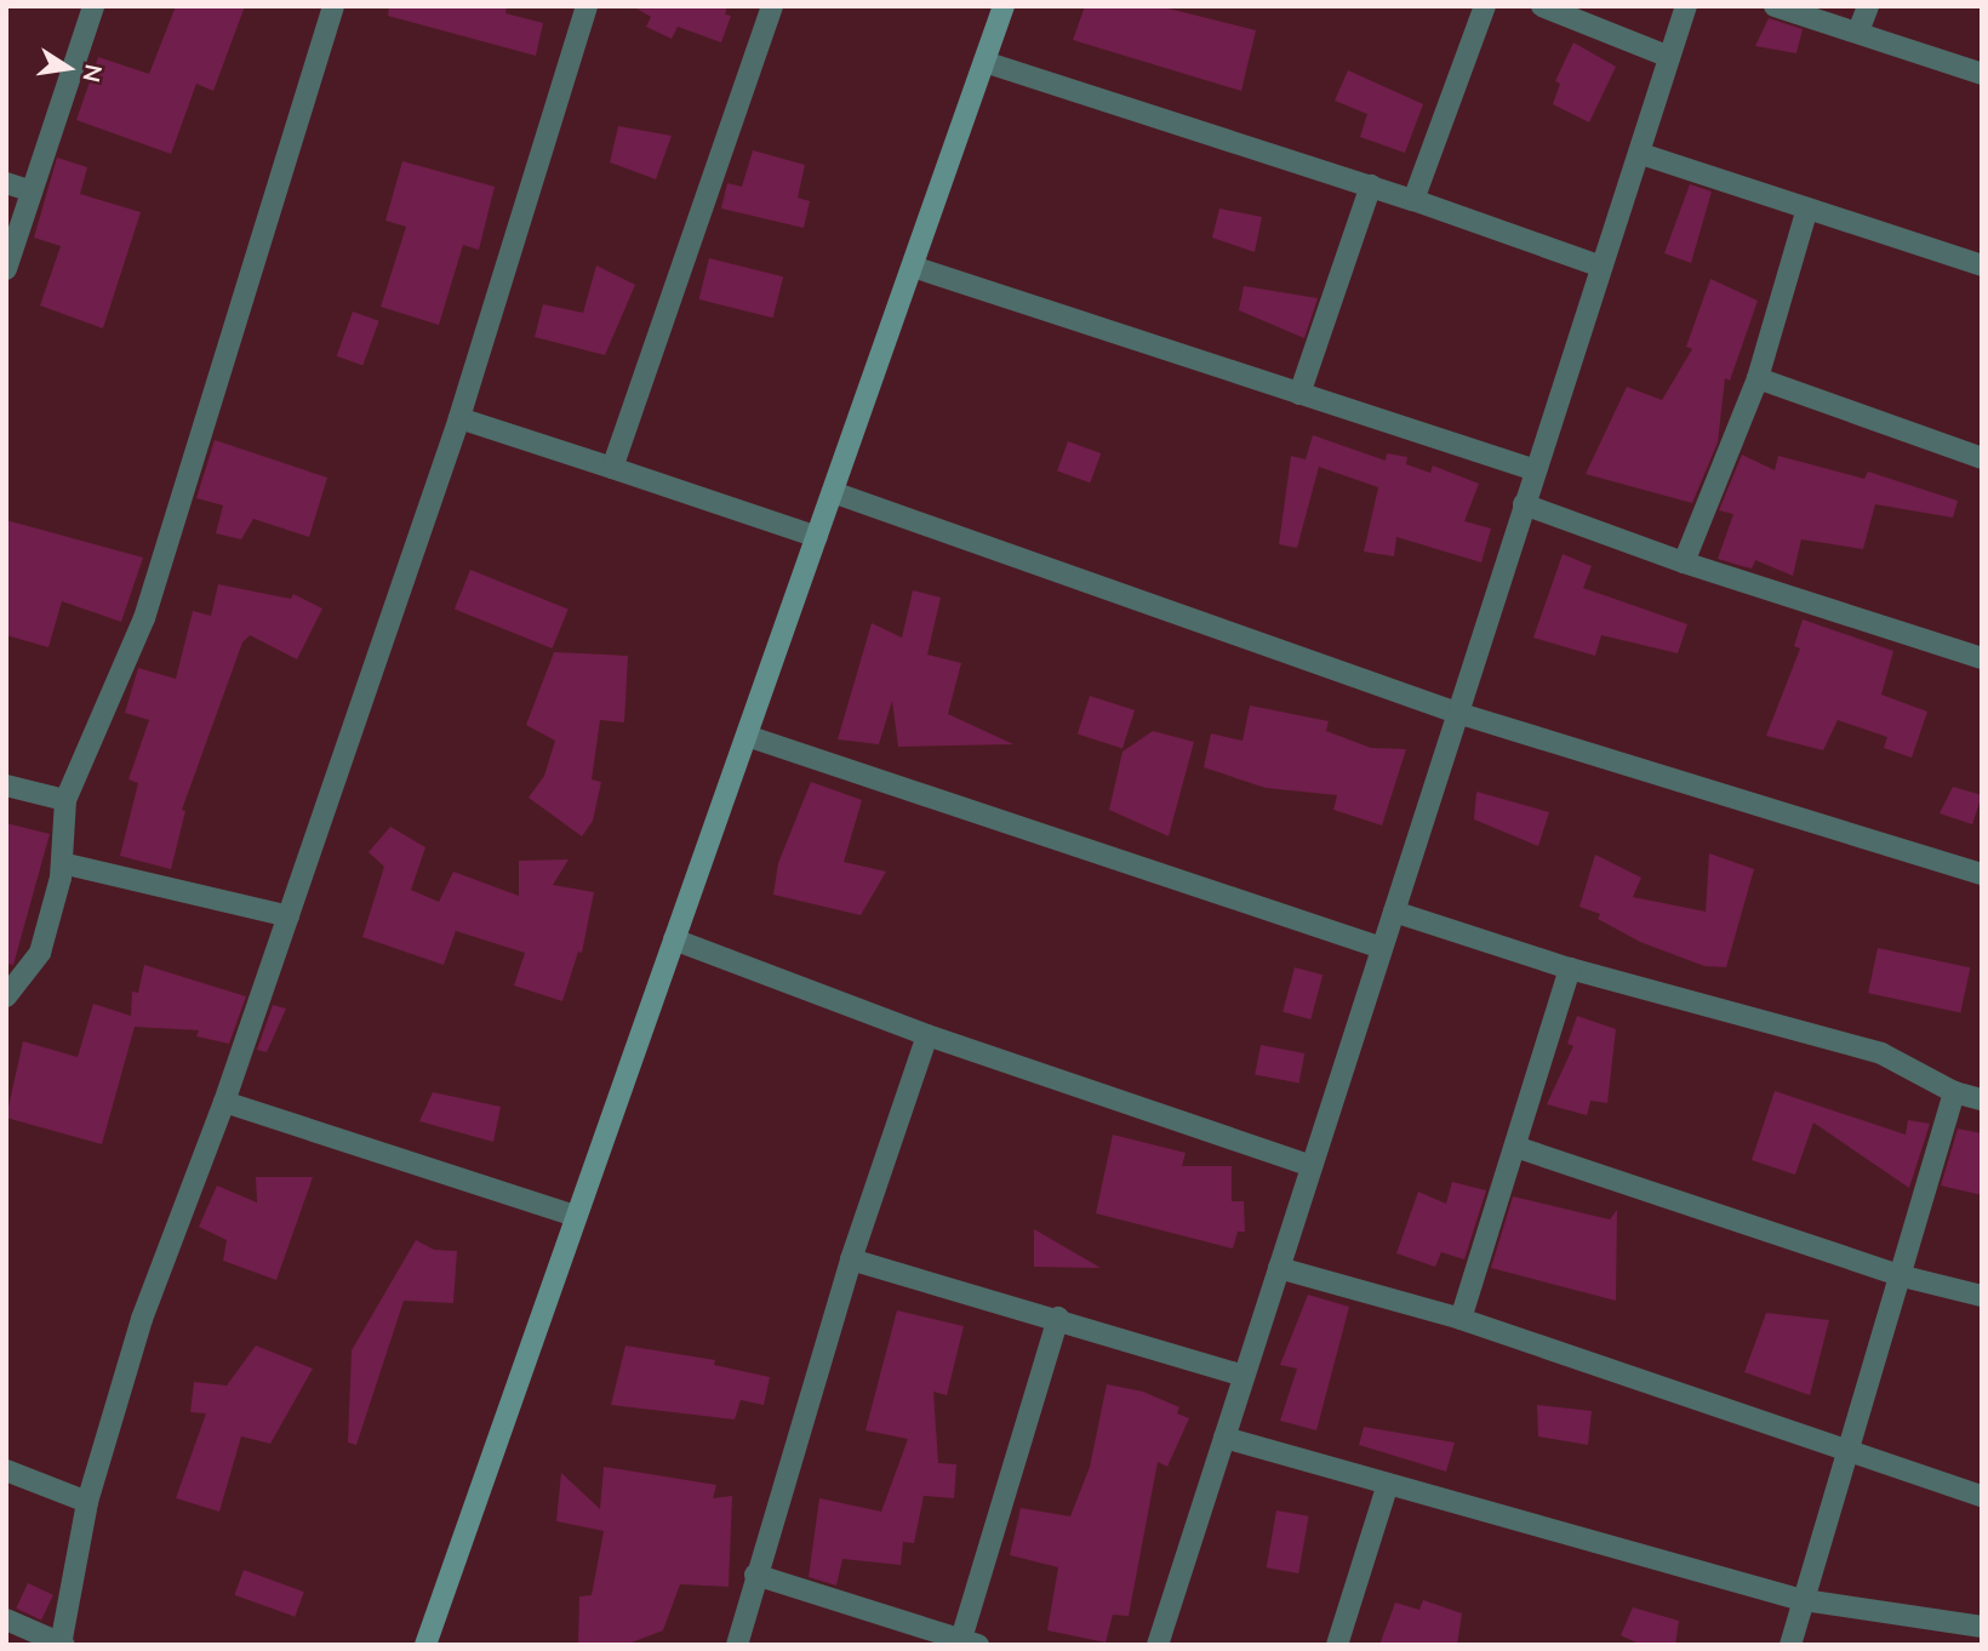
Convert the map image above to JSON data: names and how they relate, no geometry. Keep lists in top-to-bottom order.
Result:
{
  "north": "right"
}
